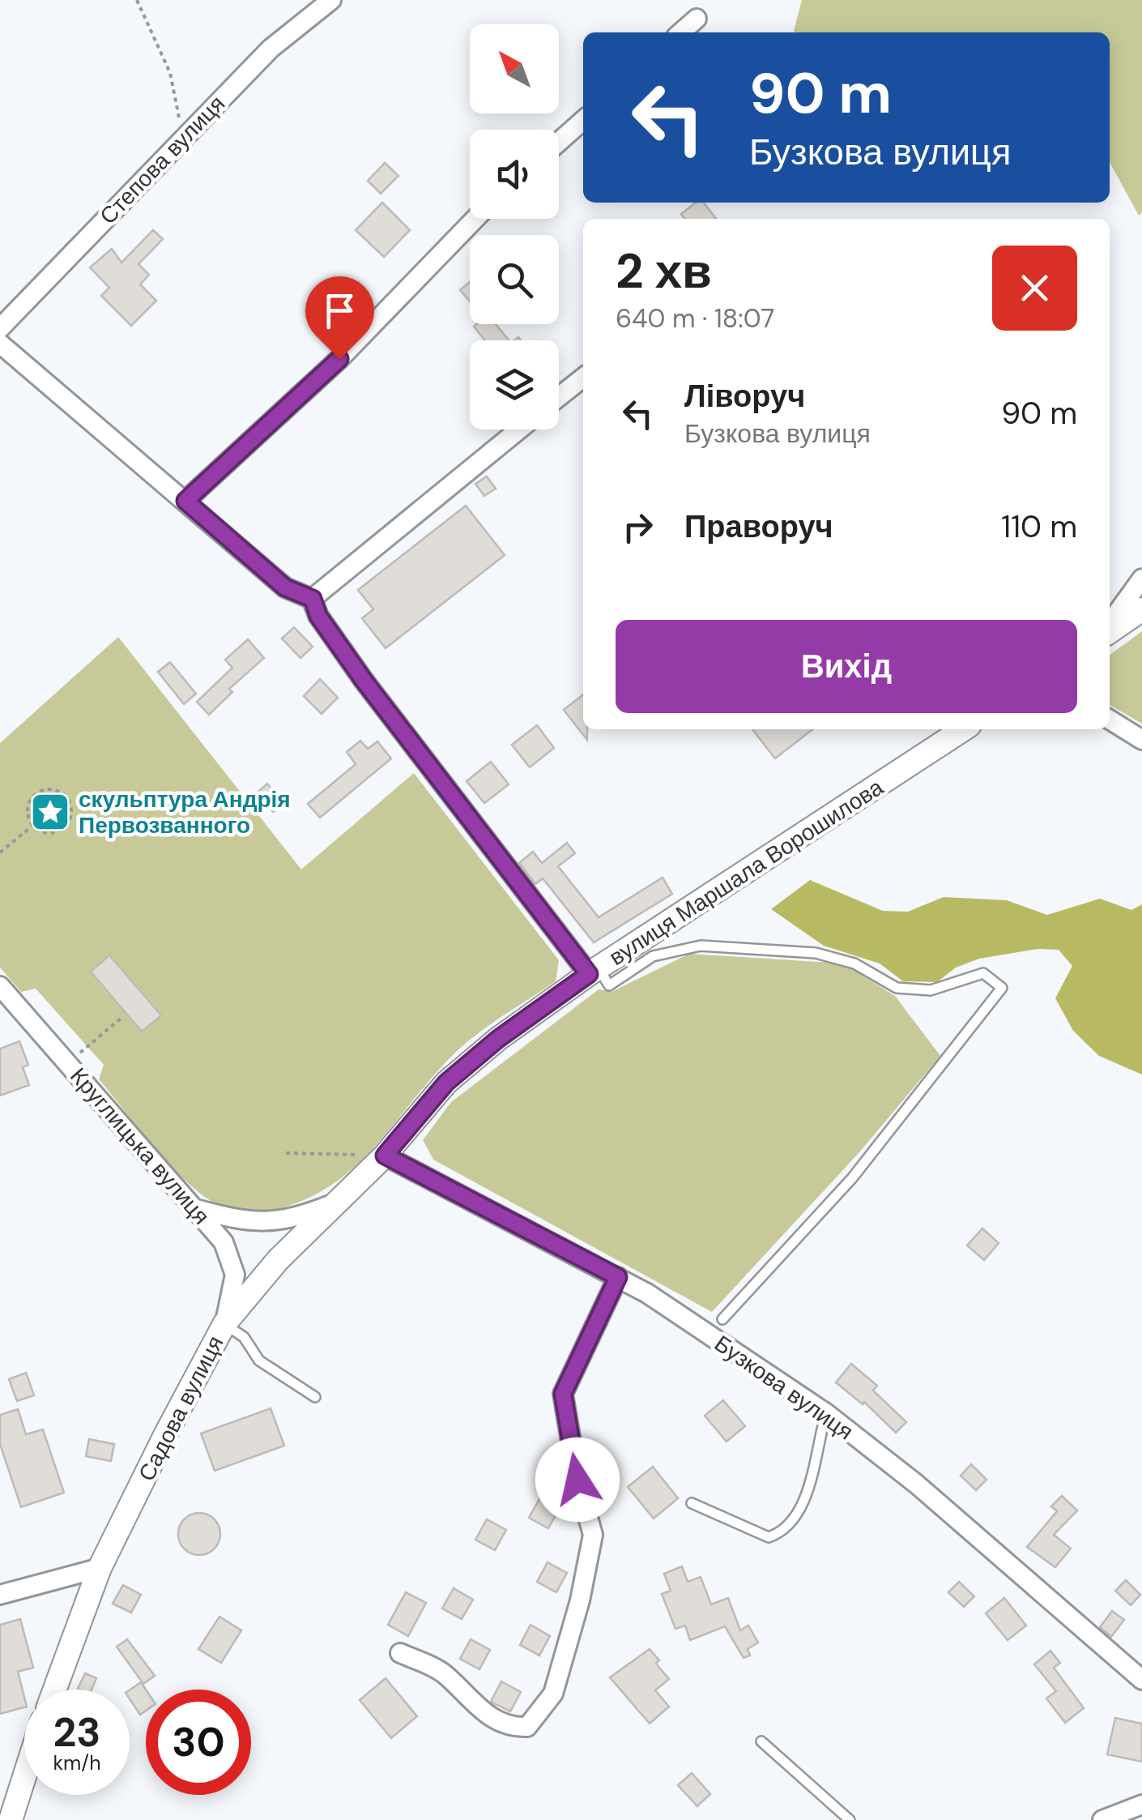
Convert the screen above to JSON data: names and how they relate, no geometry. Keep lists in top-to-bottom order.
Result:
{
  "streets": {
    "street": [
      "Степова вулиця",
      "вулиця Маршала Ворошилова",
      "Круглицька вулиця",
      "Бузкова вулиця",
      "Садова вулиця"
    ]
  },
  "crossings": [
    ["вулиця Маршала Ворошилова", "Бузкова вулиця"],
    ["вулиця Маршала Ворошилова", "Садова вулиця"],
    ["Круглицька вулиця", "Садова вулиця"],
    ["Бузкова вулиця", "Садова вулиця"]
  ],
  "places": {
    "place": ["скульптура Андрія Первозванного"]
  },
  "north": "top left",
  "page": {
    "turn": ["90 m", "Бузкова вулиця"],
    "heading": ["2 хв", "640 m · 18:07"],
    "list": [
      {
        "name": "Ліворуч",
        "note": "Бузкова вулиця",
        "value": "90 m"
      },
      {
        "name": "Праворуч",
        "value": "110 m"
      }
    ],
    "buttons": "Вихід",
    "speed": "23 km/h",
    "limit": "30"
  }
}
